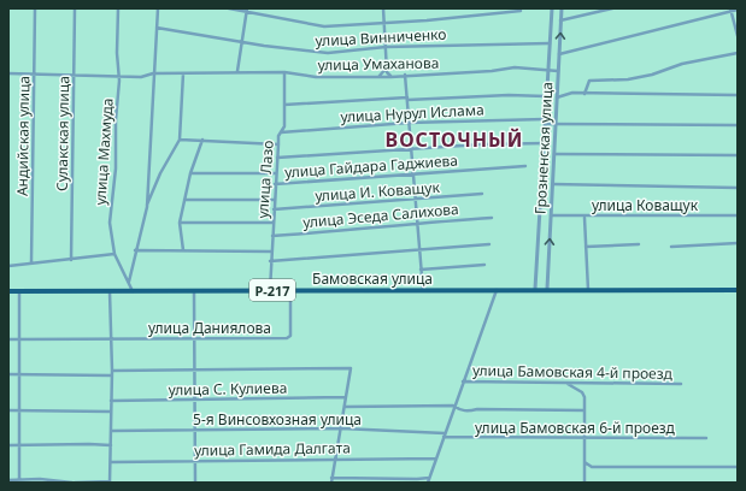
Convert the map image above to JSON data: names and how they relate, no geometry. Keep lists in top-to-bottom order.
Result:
{
  "streets": {
    "highway": ["Бамовская улица", "Р-217"],
    "street": [
      "улица Винниченко",
      "улица Умаханова",
      "улица Нурул Ислама",
      "Сулакская улица",
      "Андийская улица",
      "Грозненская улица",
      "улица Махмуда",
      "улица Гайдара Гаджиева",
      "улица Лазо",
      "улица И. Коващук",
      "улица Коващук",
      "улица Эседа Салихова",
      "улица Даниялова",
      "улица Бамовская 4-й проезд",
      "улица С. Кулиева",
      "5-я Винсовхозная улица",
      "улица Бамовская 6-й проезд",
      "улица Гамида Далгата"
    ]
  },
  "crossings": [
    ["улица Винниченко", "Грозненская улица"],
    ["улица Умаханова", "Сулакская улица"],
    ["улица Умаханова", "Андийская улица"],
    ["улица Умаханова", "Грозненская улица"],
    ["улица Умаханова", "улица Махмуда"],
    ["улица Умаханова", "улица Лазо"],
    ["улица Нурул Ислама", "Грозненская улица"],
    ["улица Нурул Ислама", "улица Лазо"],
    ["Грозненская улица", "улица Коващук"],
    ["Грозненская улица", "Бамовская улица"],
    ["улица Махмуда", "Бамовская улица"],
    ["улица Гайдара Гаджиева", "улица Лазо"],
    ["улица Лазо", "улица И. Коващук"],
    ["улица Лазо", "улица Эседа Салихова"],
    ["улица Лазо", "Бамовская улица"],
    ["Бамовская улица", "улица Даниялова"],
    ["5-я Винсовхозная улица", "улица Бамовская 6-й проезд"]
  ],
  "districts": ["ВОСТОЧНЫЙ"]
}
